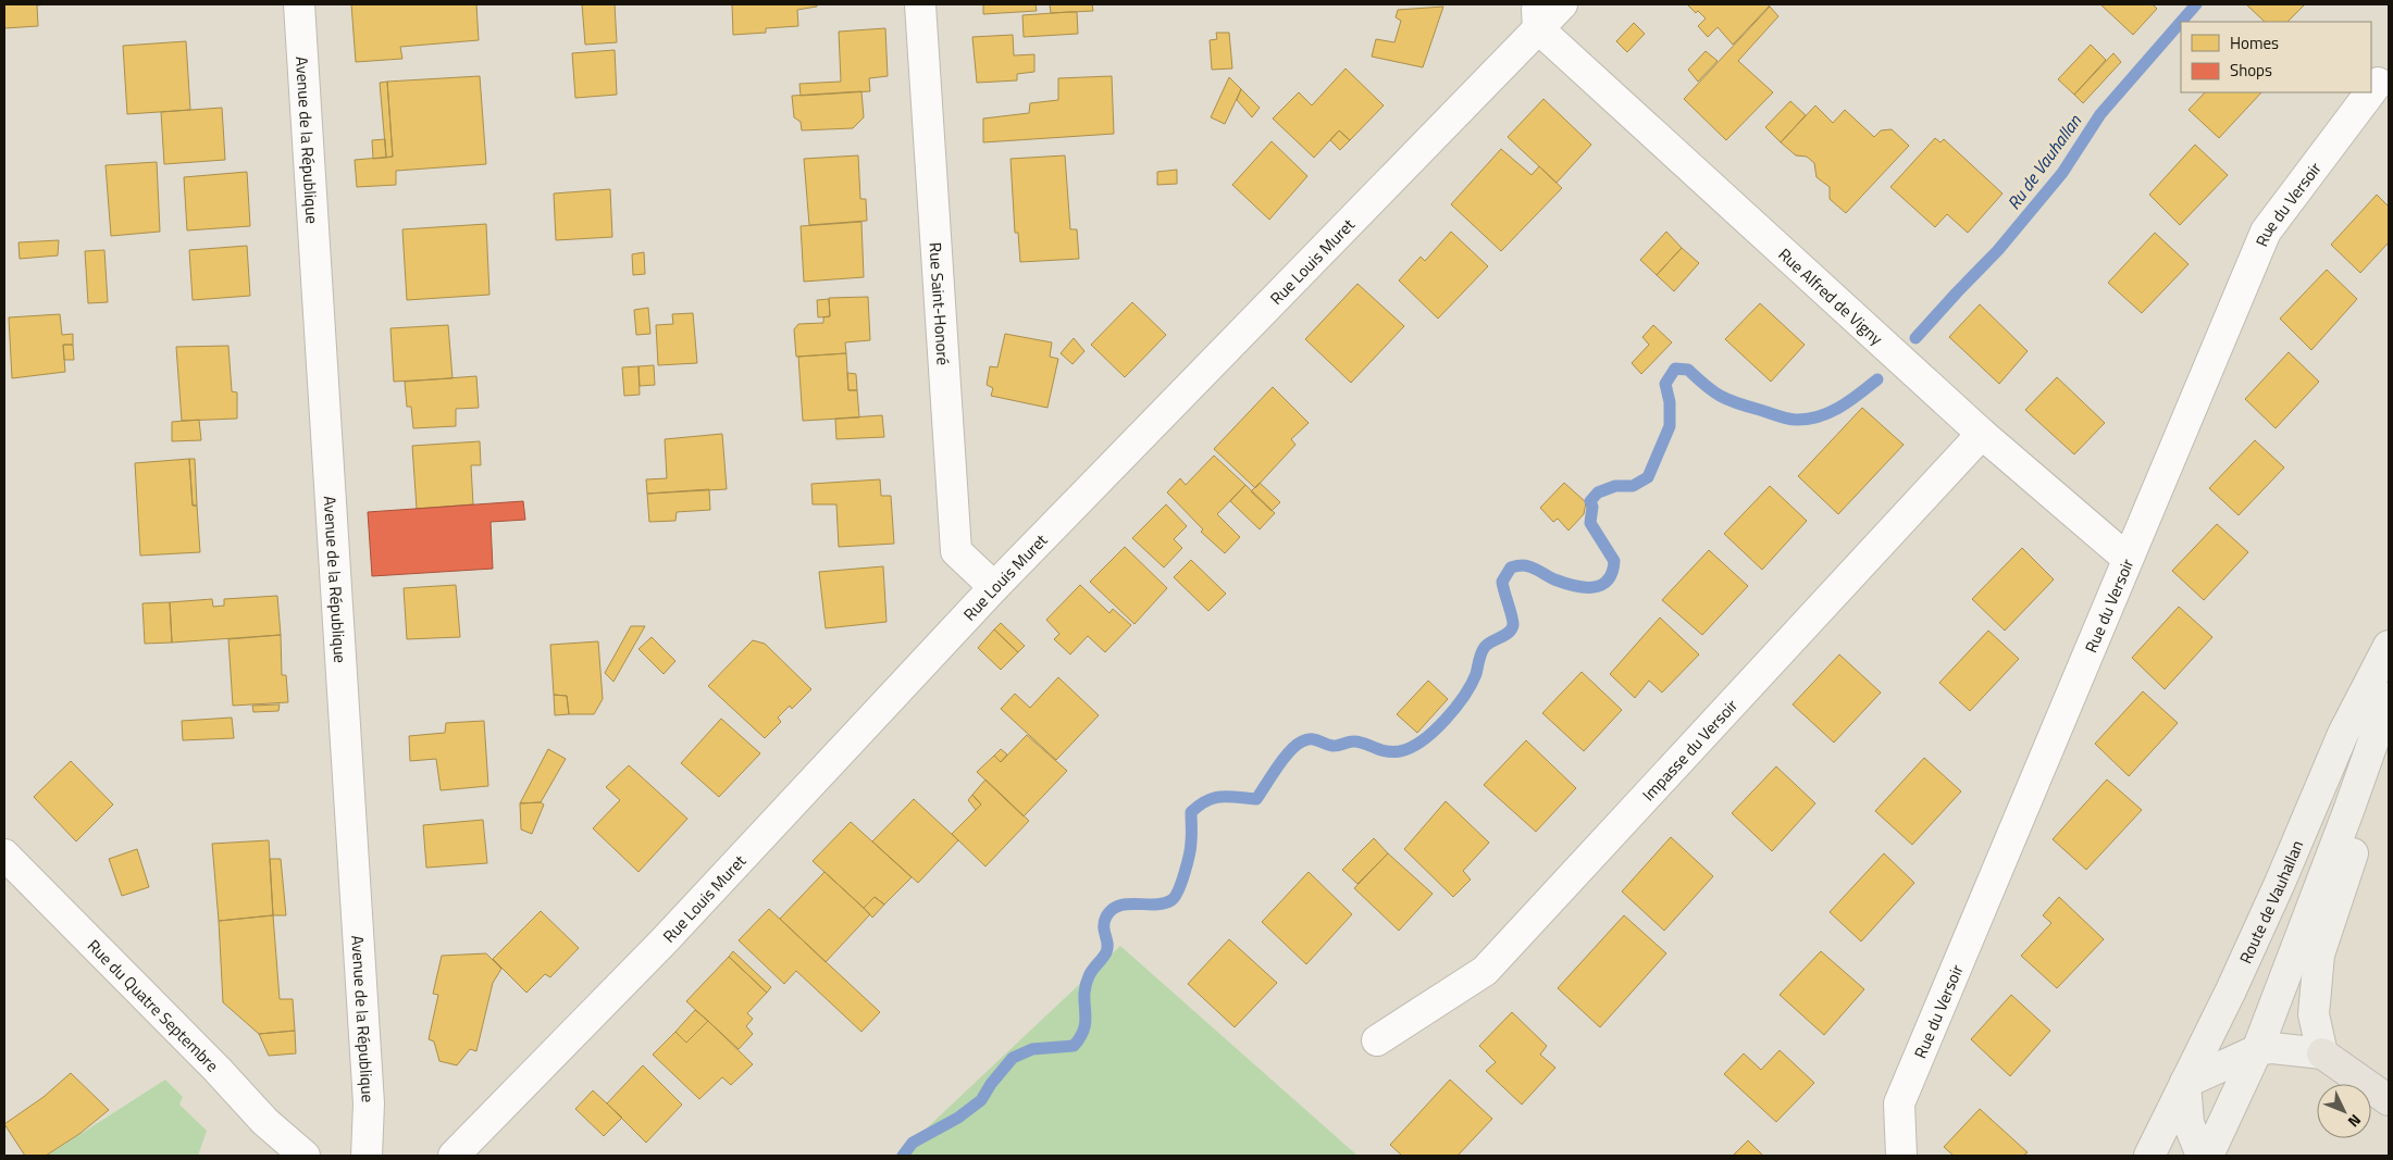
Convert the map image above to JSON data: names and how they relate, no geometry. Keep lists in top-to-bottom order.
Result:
{
  "streets": {
    "main road": ["Route de Vauhallan"],
    "street": [
      "Avenue de la République",
      "Rue du Versoir",
      "Rue Louis Muret",
      "Rue Alfred de Vigny",
      "Rue Saint-Honoré",
      "Impasse du Versoir",
      "Rue du Quatre Septembre"
    ]
  },
  "crossings": [
    ["Rue du Versoir", "Rue Alfred de Vigny"],
    ["Rue Louis Muret", "Rue Alfred de Vigny"],
    ["Rue Louis Muret", "Rue Saint-Honoré"],
    ["Rue Alfred de Vigny", "Impasse du Versoir"]
  ],
  "water": ["Ru de Vauhallan"],
  "legend": ["Homes", "Shops"],
  "north": "bottom right"
}
